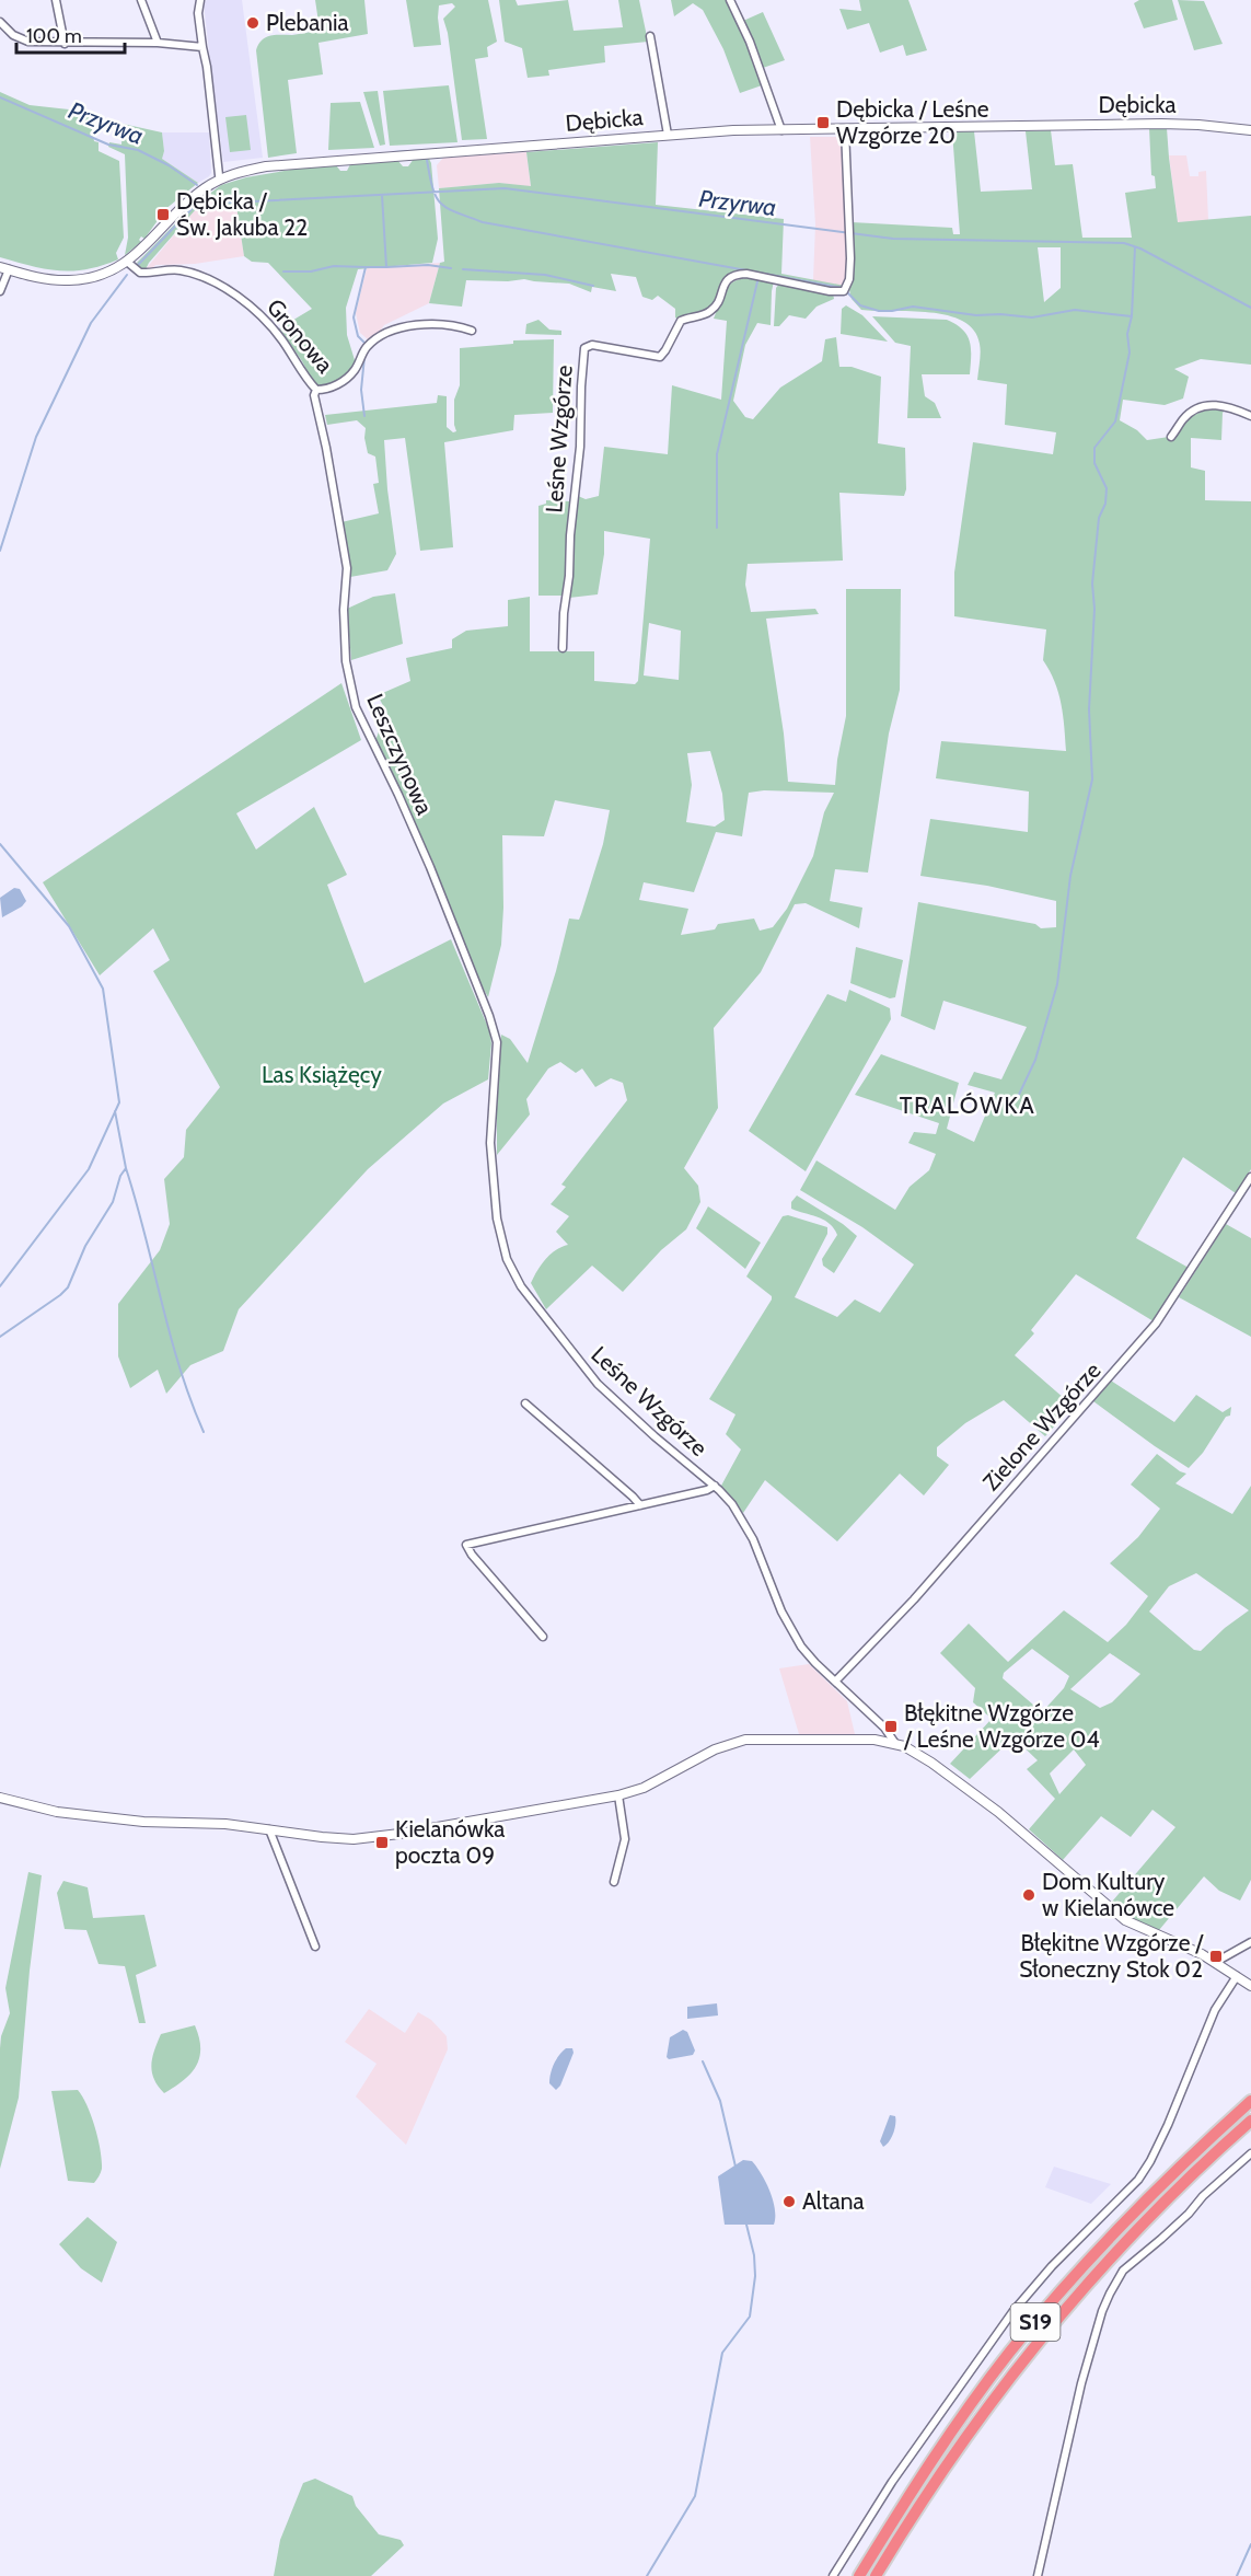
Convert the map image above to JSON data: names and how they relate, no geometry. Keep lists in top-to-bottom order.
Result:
{
  "streets": {
    "highway": ["S19"],
    "street": [
      "Dębicka",
      "Gronowa",
      "Leśne Wzgórze",
      "Leszczynowa",
      "Zielone Wzgórze"
    ]
  },
  "crossings": [
    ["Dębicka", "Gronowa"],
    ["Dębicka", "Leśne Wzgórze"],
    ["Gronowa", "Leszczynowa"],
    ["Leśne Wzgórze", "Leszczynowa"],
    ["Leśne Wzgórze", "Zielone Wzgórze"]
  ],
  "districts": ["TRALÓWKA"],
  "water": ["Przyrwa"],
  "parks": ["Las Książęcy"],
  "places": {
    "other": ["Plebania", "Dom Kultury w Kielanówce", "Altana"],
    "transit": [
      "Dębicka / Leśne Wzgórze 20",
      "Dębicka / Św. Jakuba 22",
      "Błękitne Wzgórze / Leśne Wzgórze 04",
      "Kielanówka poczta 09",
      "Błękitne Wzgórze / Słoneczny Stok 02"
    ]
  },
  "scale_bar": "100 m"
}
